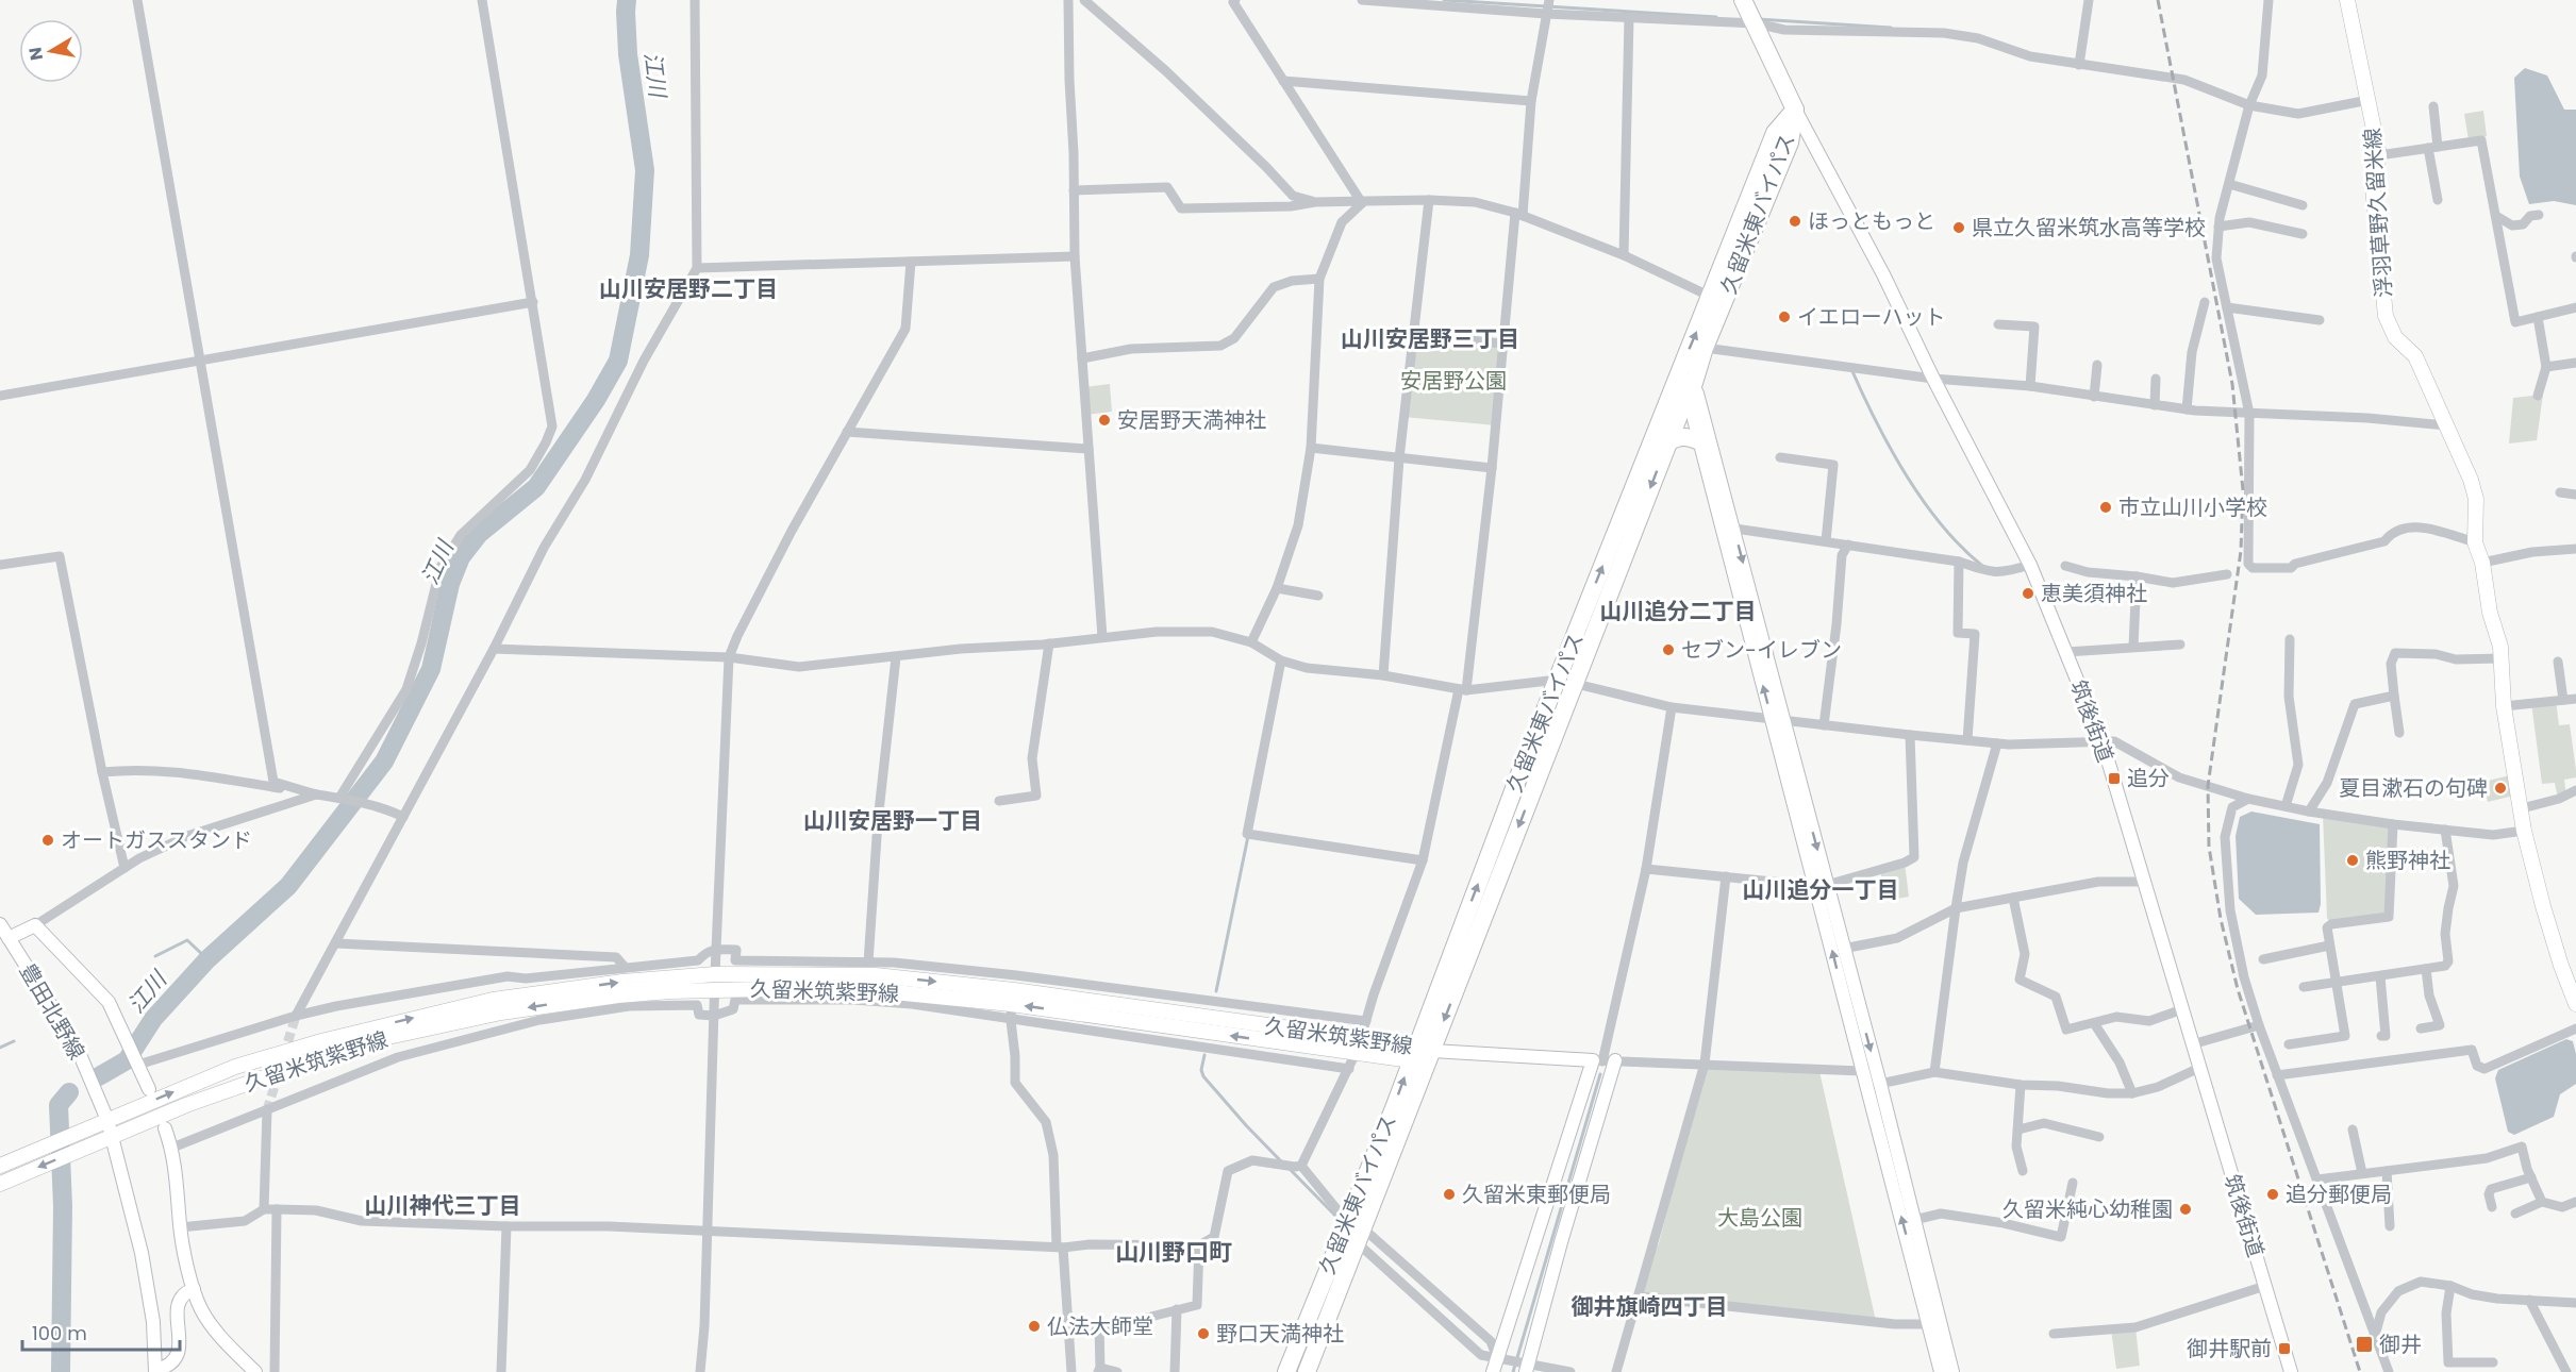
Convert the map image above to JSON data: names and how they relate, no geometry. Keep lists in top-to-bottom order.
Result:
{
  "streets": {
    "highway": ["久留米東バイパス"],
    "main road": ["浮羽草野久留米線", "久留米筑紫野線"],
    "street": ["筑後街道", "豊田北野線"]
  },
  "crossings": [
    ["久留米東バイパス", "筑後街道"],
    ["久留米東バイパス", "久留米筑紫野線"],
    ["久留米筑紫野線", "豊田北野線"]
  ],
  "districts": [
    "山川安居野二丁目",
    "山川安居野三丁目",
    "山川追分二丁目",
    "山川安居野一丁目",
    "山川追分一丁目",
    "山川神代三丁目",
    "山川野口町",
    "御井旗崎四丁目"
  ],
  "water": ["江川"],
  "parks": ["安居野公園", "大島公園"],
  "places": {
    "other": [
      "ほっともっと",
      "県立久留米筑水高等学校",
      "イエローハット",
      "安居野天満神社",
      "市立山川小学校",
      "恵美須神社",
      "セブン-イレブン",
      "夏目漱石の句碑",
      "オートガススタンド",
      "熊野神社",
      "久留米東郵便局",
      "追分郵便局",
      "久留米純心幼稚園",
      "仏法大師堂",
      "野口天満神社"
    ],
    "transit": ["追分", "御井", "御井駅前"]
  },
  "scale_bar": "100 m",
  "north": "left"
}
